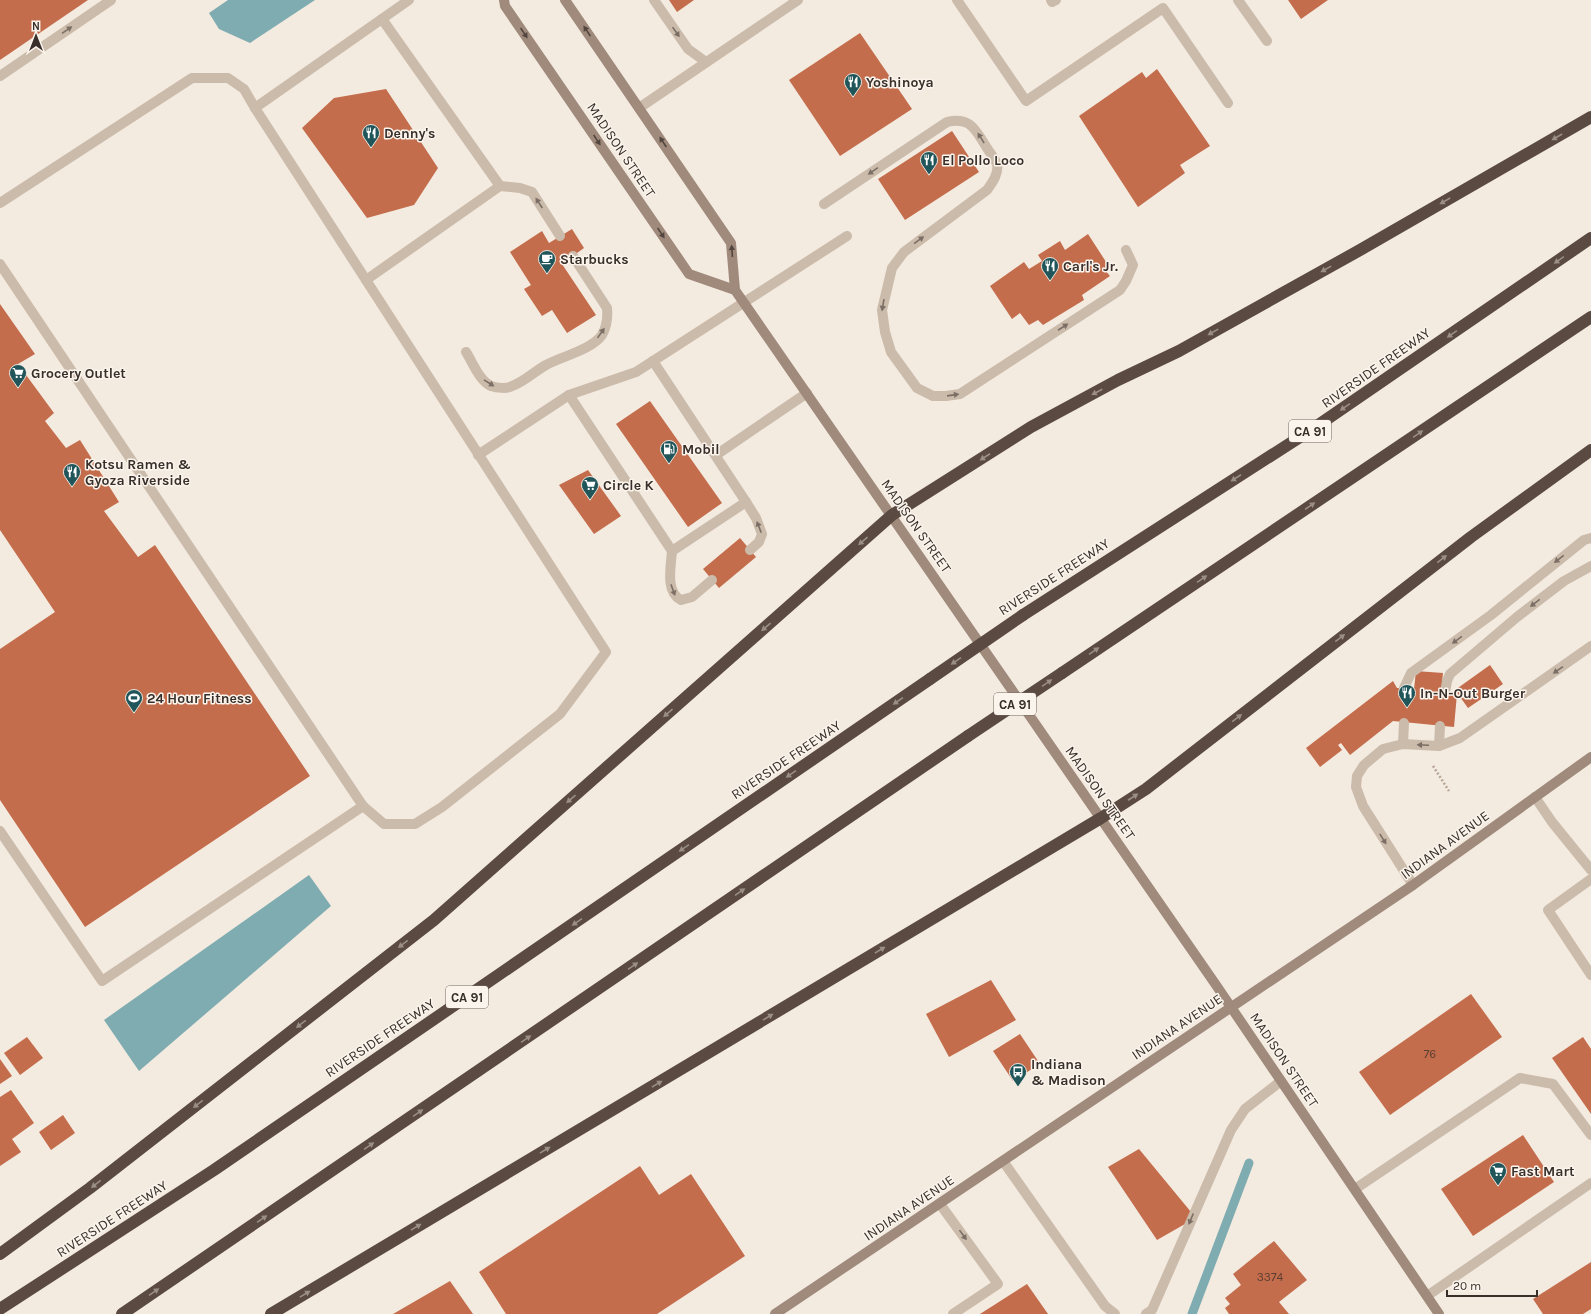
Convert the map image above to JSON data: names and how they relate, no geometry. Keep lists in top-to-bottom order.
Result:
{
  "streets": {
    "highway": ["RIVERSIDE FREEWAY", "CA 91"],
    "main road": ["MADISON STREET", "INDIANA AVENUE"]
  },
  "crossings": [
    ["MADISON STREET", "INDIANA AVENUE"]
  ],
  "places": {
    "restaurant": [
      "Yoshinoya",
      "Denny's",
      "El Pollo Loco",
      "Carl's Jr.",
      "Kotsu Ramen & Gyoza Riverside",
      "In-N-Out Burger"
    ],
    "cafe": ["Starbucks"],
    "supermarket": ["Grocery Outlet", "Circle K", "Fast Mart"],
    "fuel station": ["Mobil"],
    "sports": ["24 Hour Fitness"],
    "bus stop": ["Indiana & Madison"]
  },
  "house_numbers": ["76", "3374"],
  "scale_bar": "20 m",
  "north": "top"
}
